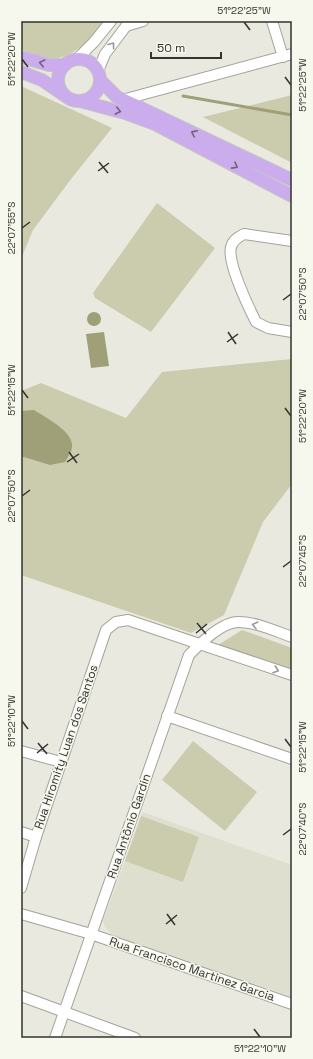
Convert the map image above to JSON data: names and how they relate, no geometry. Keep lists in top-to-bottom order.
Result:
{
  "streets": {
    "street": ["Rua Hiromity Luan dos Santos", "Rua Antônio Gardin", "Rua Francisco Martinez Garcia"]
  },
  "crossings": [
    ["Rua Hiromity Luan dos Santos", "Rua Antônio Gardin"],
    ["Rua Antônio Gardin", "Rua Francisco Martinez Garcia"]
  ],
  "scale_bar": "50 m",
  "coordinates": [
    "51°22'25\"W",
    "51°22'20\"W",
    "22°07'55\"S",
    "22°07'50\"S",
    "51°22'15\"W",
    "22°07'45\"S",
    "51°22'10\"W",
    "22°07'40\"S"
  ]
}
